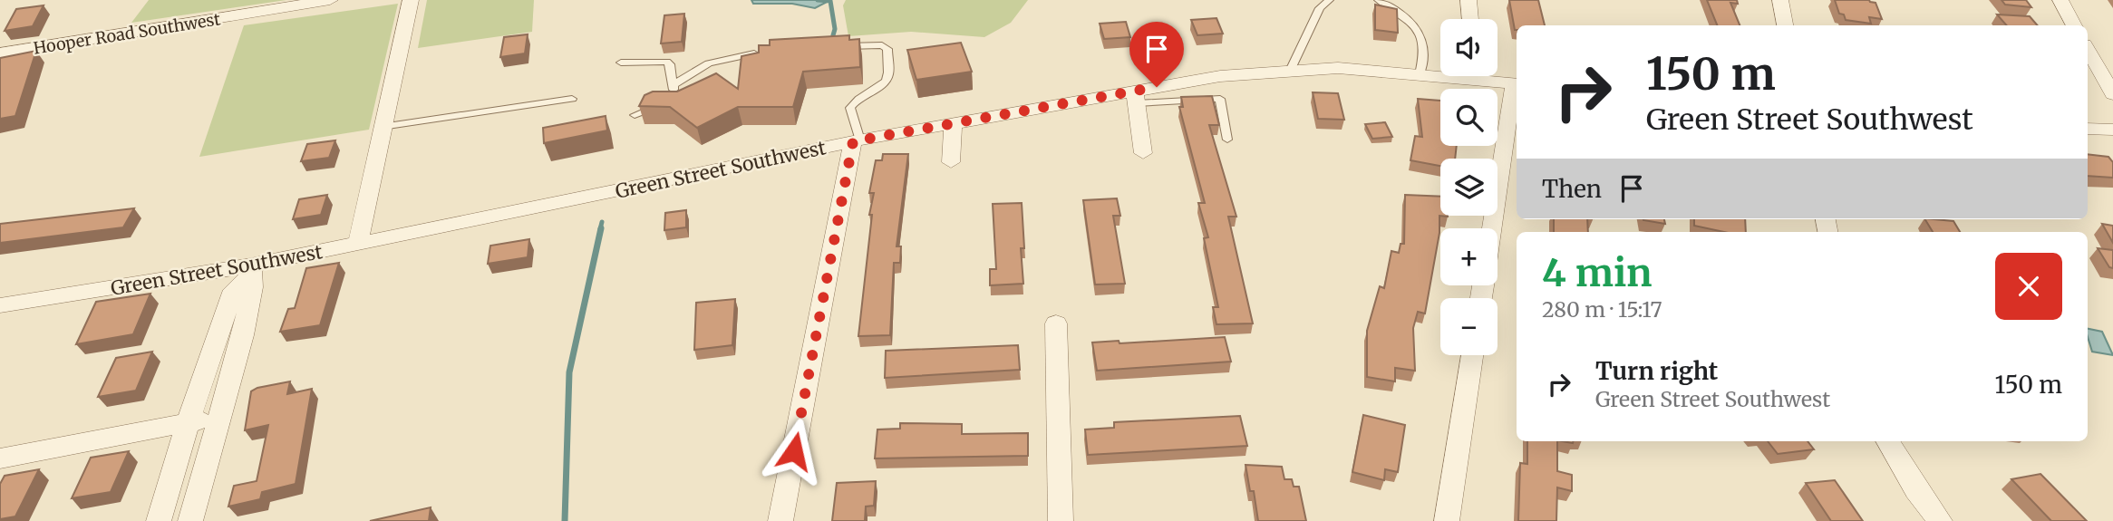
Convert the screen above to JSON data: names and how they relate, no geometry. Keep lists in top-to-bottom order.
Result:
{
  "streets": {
    "street": ["Hooper Road Southwest", "Green Street Southwest"]
  },
  "page": {
    "map_buttons": ["+", "−"],
    "turn": ["150 m", "Green Street Southwest"],
    "then": "Then",
    "heading": ["4 min", "280 m · 15:17"],
    "list": [
      {
        "name": "Turn right",
        "note": "Green Street Southwest",
        "value": "150 m"
      }
    ]
  }
}
